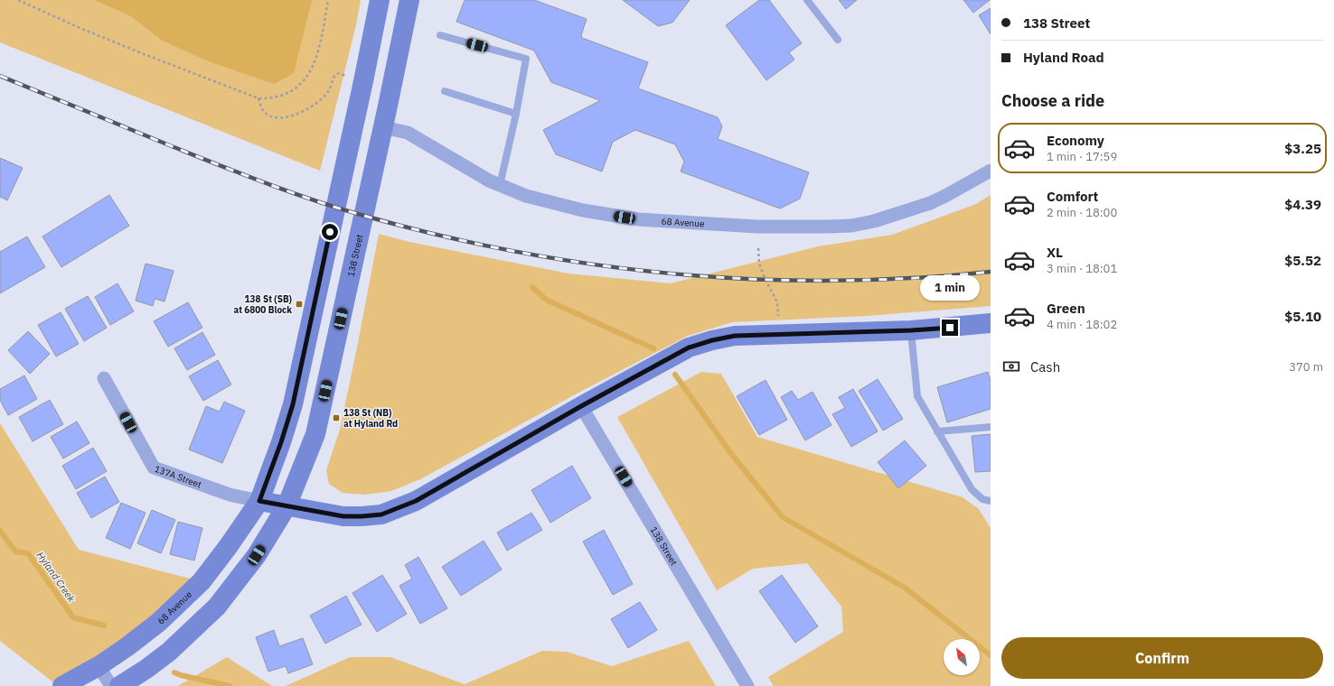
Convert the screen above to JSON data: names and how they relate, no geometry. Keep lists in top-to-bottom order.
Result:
{
  "streets": {
    "main road": ["68 Avenue", "138 Street"],
    "street": ["137A Street"]
  },
  "crossings": [
    ["68 Avenue", "138 Street"],
    ["68 Avenue", "137A Street"]
  ],
  "water": ["Hyland Creek"],
  "places": {
    "transit": ["138 St (SB) at 6800 Block", "138 St (NB) at Hyland Rd"]
  },
  "north": "top left",
  "page": {
    "banner": ["138 Street", "Hyland Road"],
    "heading": "Choose a ride",
    "list": [
      {
        "name": "Economy",
        "note": "1 min · 17:59",
        "value": "$3.25"
      },
      {
        "name": "Comfort",
        "note": "2 min · 18:00",
        "value": "$4.39"
      },
      {
        "name": "XL",
        "note": "3 min · 18:01",
        "value": "$5.52"
      },
      {
        "name": "Green",
        "note": "4 min · 18:02",
        "value": "$5.10"
      }
    ],
    "bubble": "1 min",
    "pay": ["Cash", "370 m"],
    "buttons": "Confirm"
  }
}
